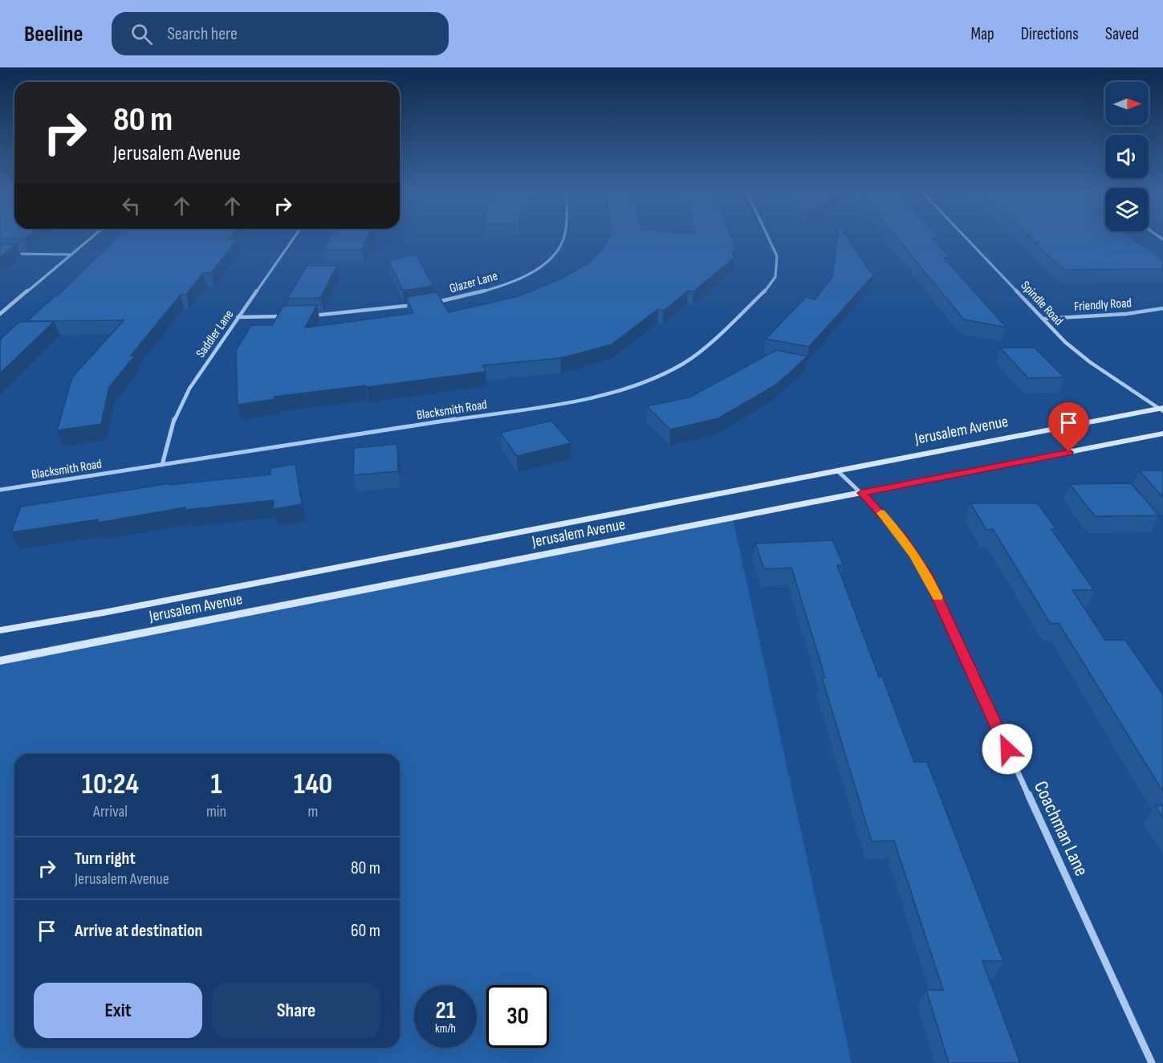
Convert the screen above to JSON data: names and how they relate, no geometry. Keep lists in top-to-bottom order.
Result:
{
  "streets": {
    "main road": ["Jerusalem Avenue"],
    "street": [
      "Glazer Lane",
      "Spindle Road",
      "Friendly Road",
      "Saddler Lane",
      "Blacksmith Road",
      "Coachman Lane"
    ]
  },
  "crossings": [
    ["Spindle Road", "Friendly Road"],
    ["Spindle Road", "Jerusalem Avenue"],
    ["Saddler Lane", "Blacksmith Road"],
    ["Jerusalem Avenue", "Coachman Lane"]
  ],
  "north": "right",
  "page": {
    "header": "Beeline",
    "search": "Search here",
    "nav": ["Map", "Directions", "Saved"],
    "turn": ["80 m", "Jerusalem Avenue"],
    "eta": [
      "10:24",
      "Arrival",
      "1",
      "min",
      "140",
      "m"
    ],
    "list": [
      {
        "name": "Turn right",
        "note": "Jerusalem Avenue",
        "value": "80 m"
      },
      {
        "name": "Arrive at destination",
        "value": "60 m"
      }
    ],
    "buttons": ["Exit", "Share"],
    "speed": "21 km/h",
    "limit": "30"
  }
}
